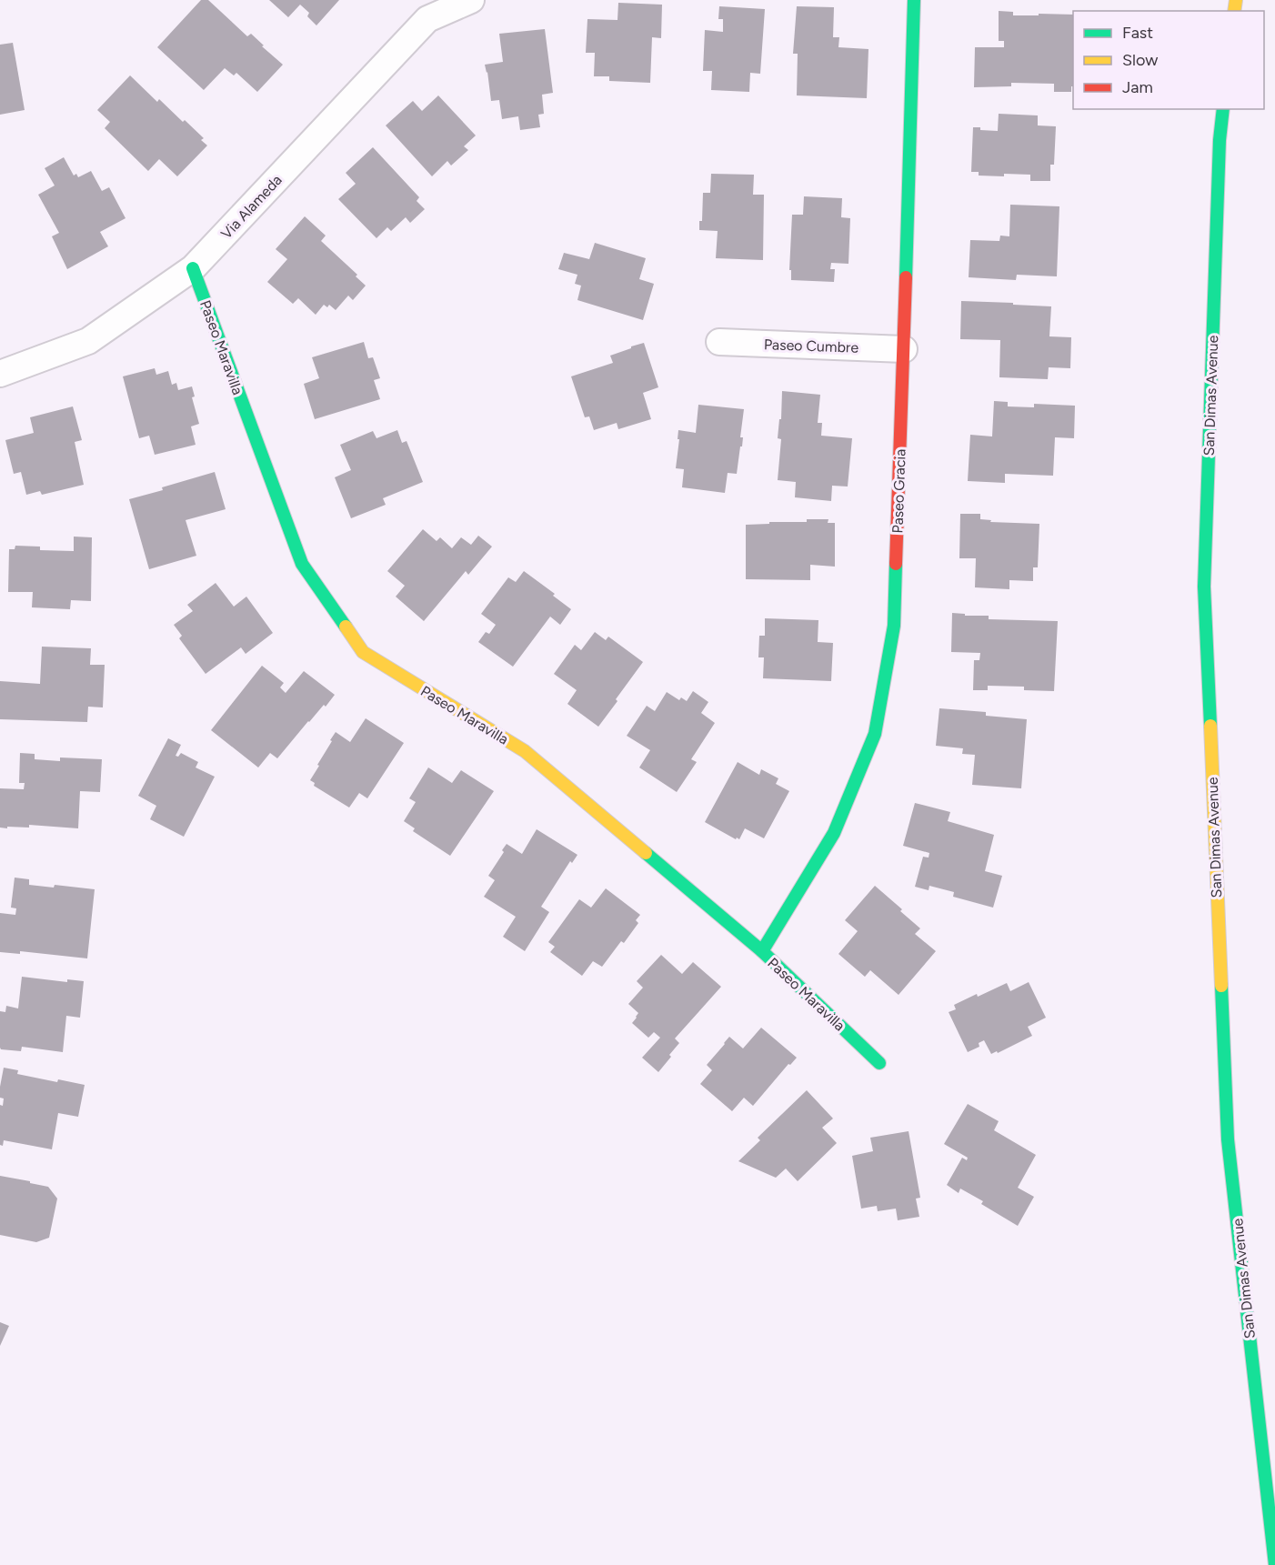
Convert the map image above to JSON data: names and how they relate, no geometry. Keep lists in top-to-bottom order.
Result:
{
  "streets": {
    "street": [
      "Via Alameda",
      "Paseo Cumbre",
      "Paseo Maravilla",
      "San Dimas Avenue",
      "Paseo Gracia"
    ]
  },
  "crossings": [
    ["Via Alameda", "Paseo Maravilla"],
    ["Paseo Cumbre", "Paseo Gracia"],
    ["Paseo Maravilla", "Paseo Gracia"]
  ],
  "legend": ["Fast", "Slow", "Jam"]
}
